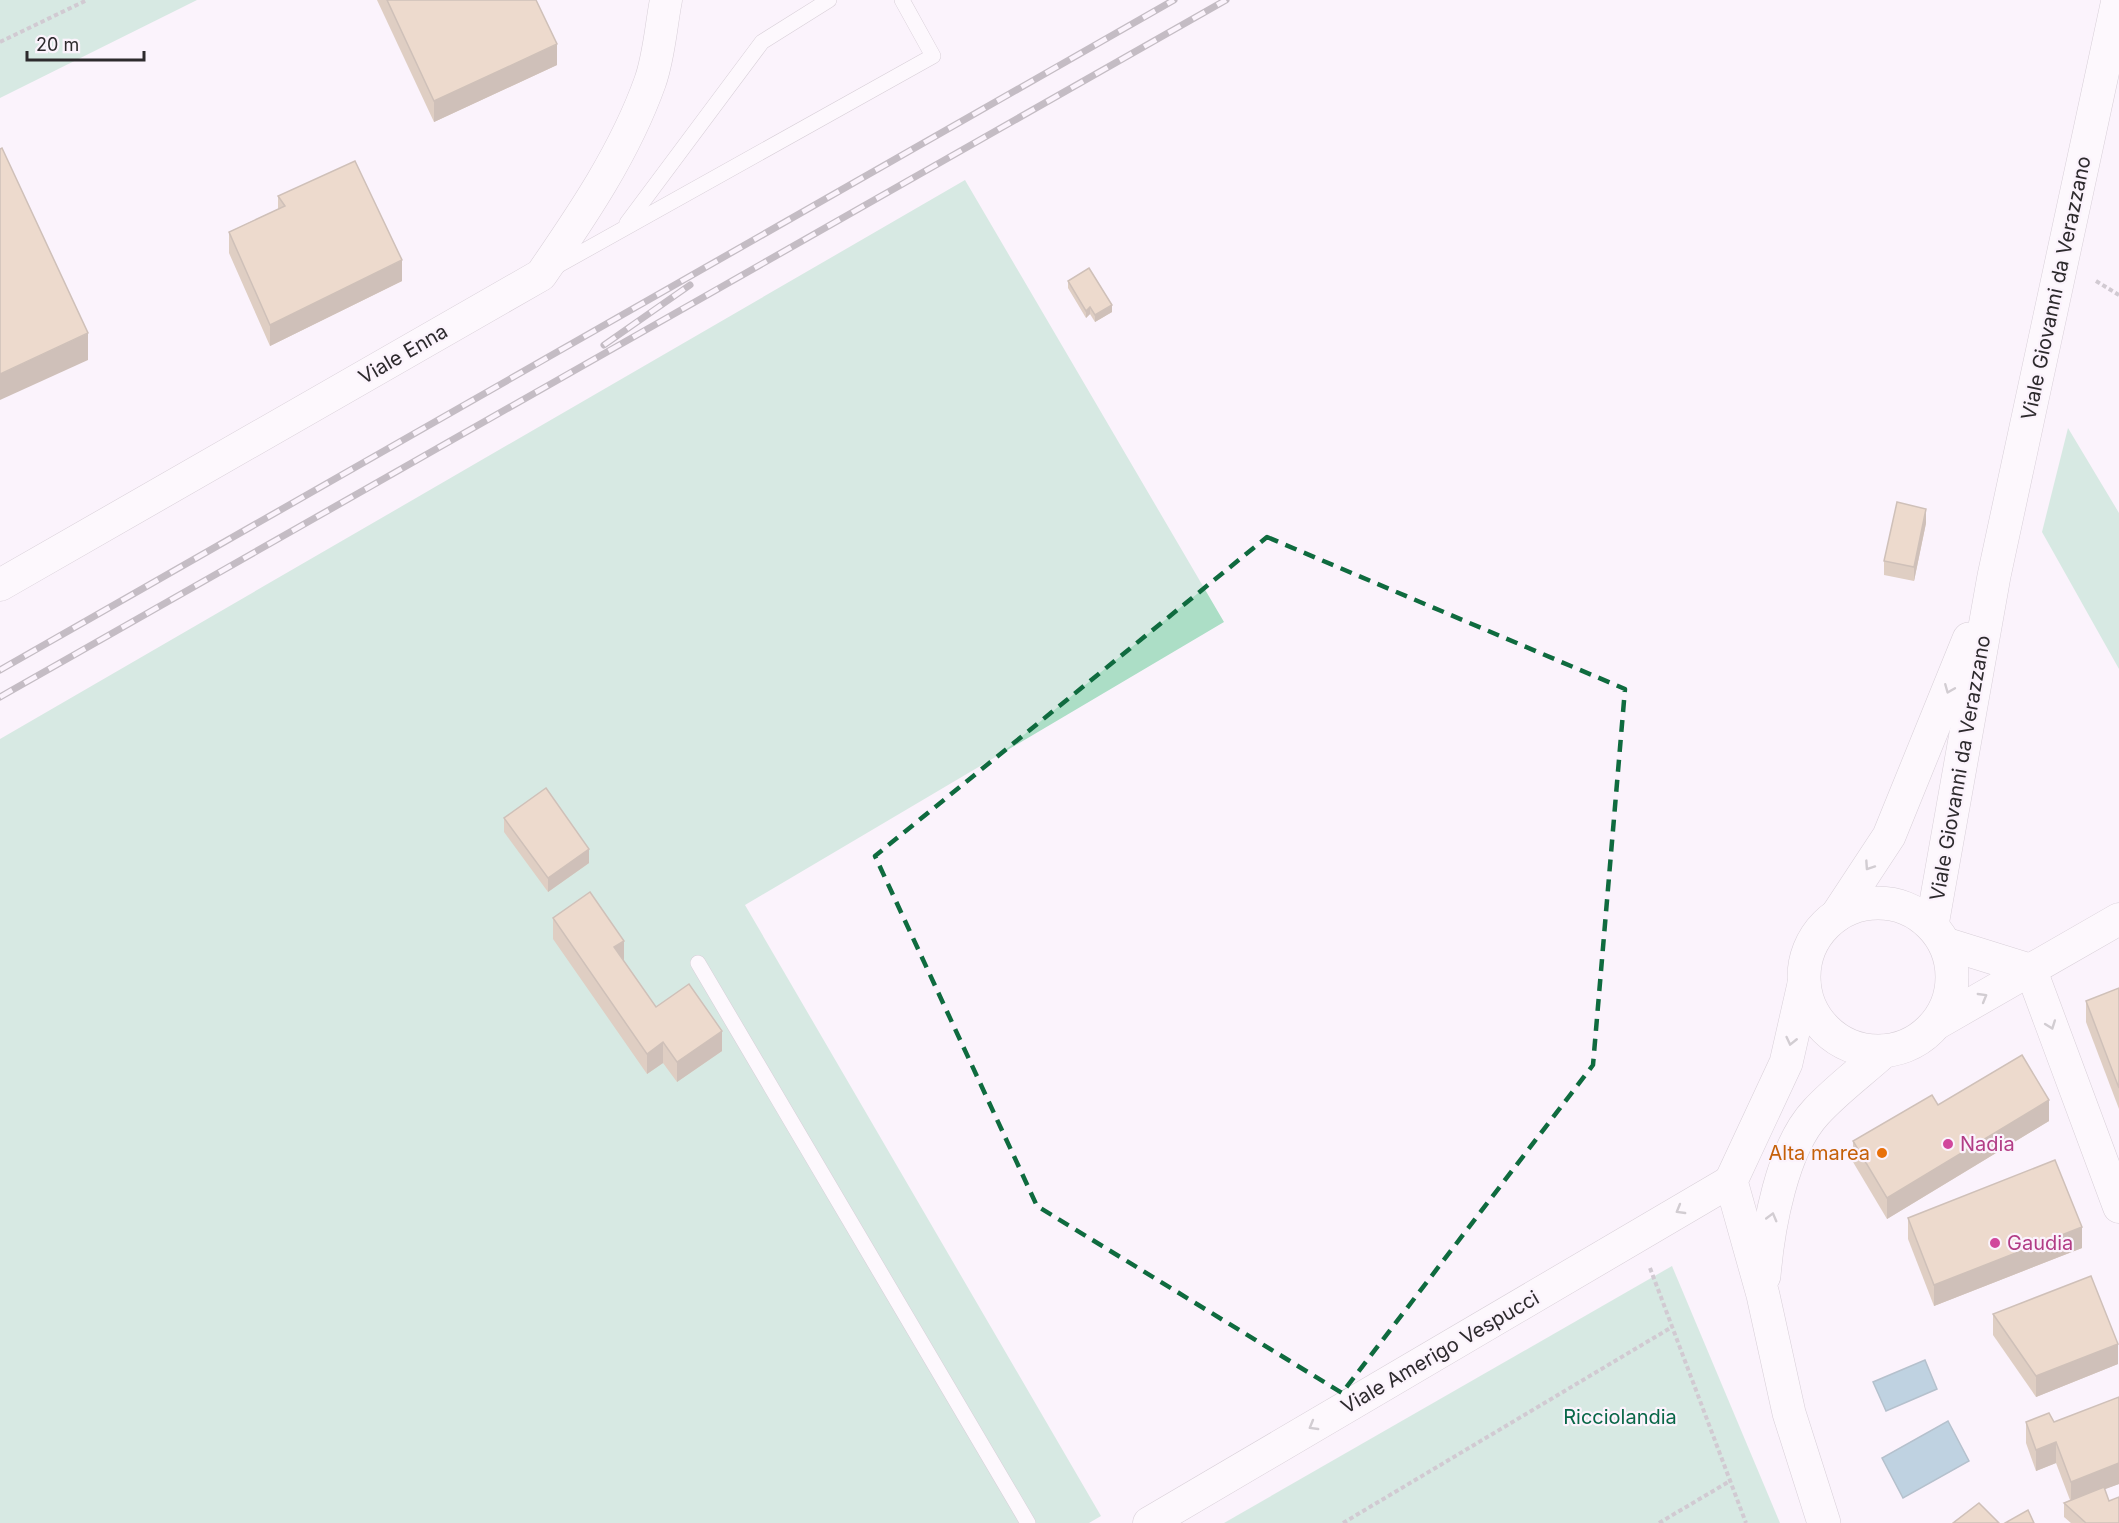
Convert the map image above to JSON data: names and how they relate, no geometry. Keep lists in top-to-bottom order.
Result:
{
  "streets": {
    "street": ["Viale Giovanni da Verazzano", "Viale Enna", "Viale Amerigo Vespucci"]
  },
  "one_way": ["Viale Amerigo Vespucci"],
  "parks": ["Ricciolandia"],
  "places": ["Nadia", "Alta marea", "Gaudia"],
  "scale_bar": "20 m"
}
